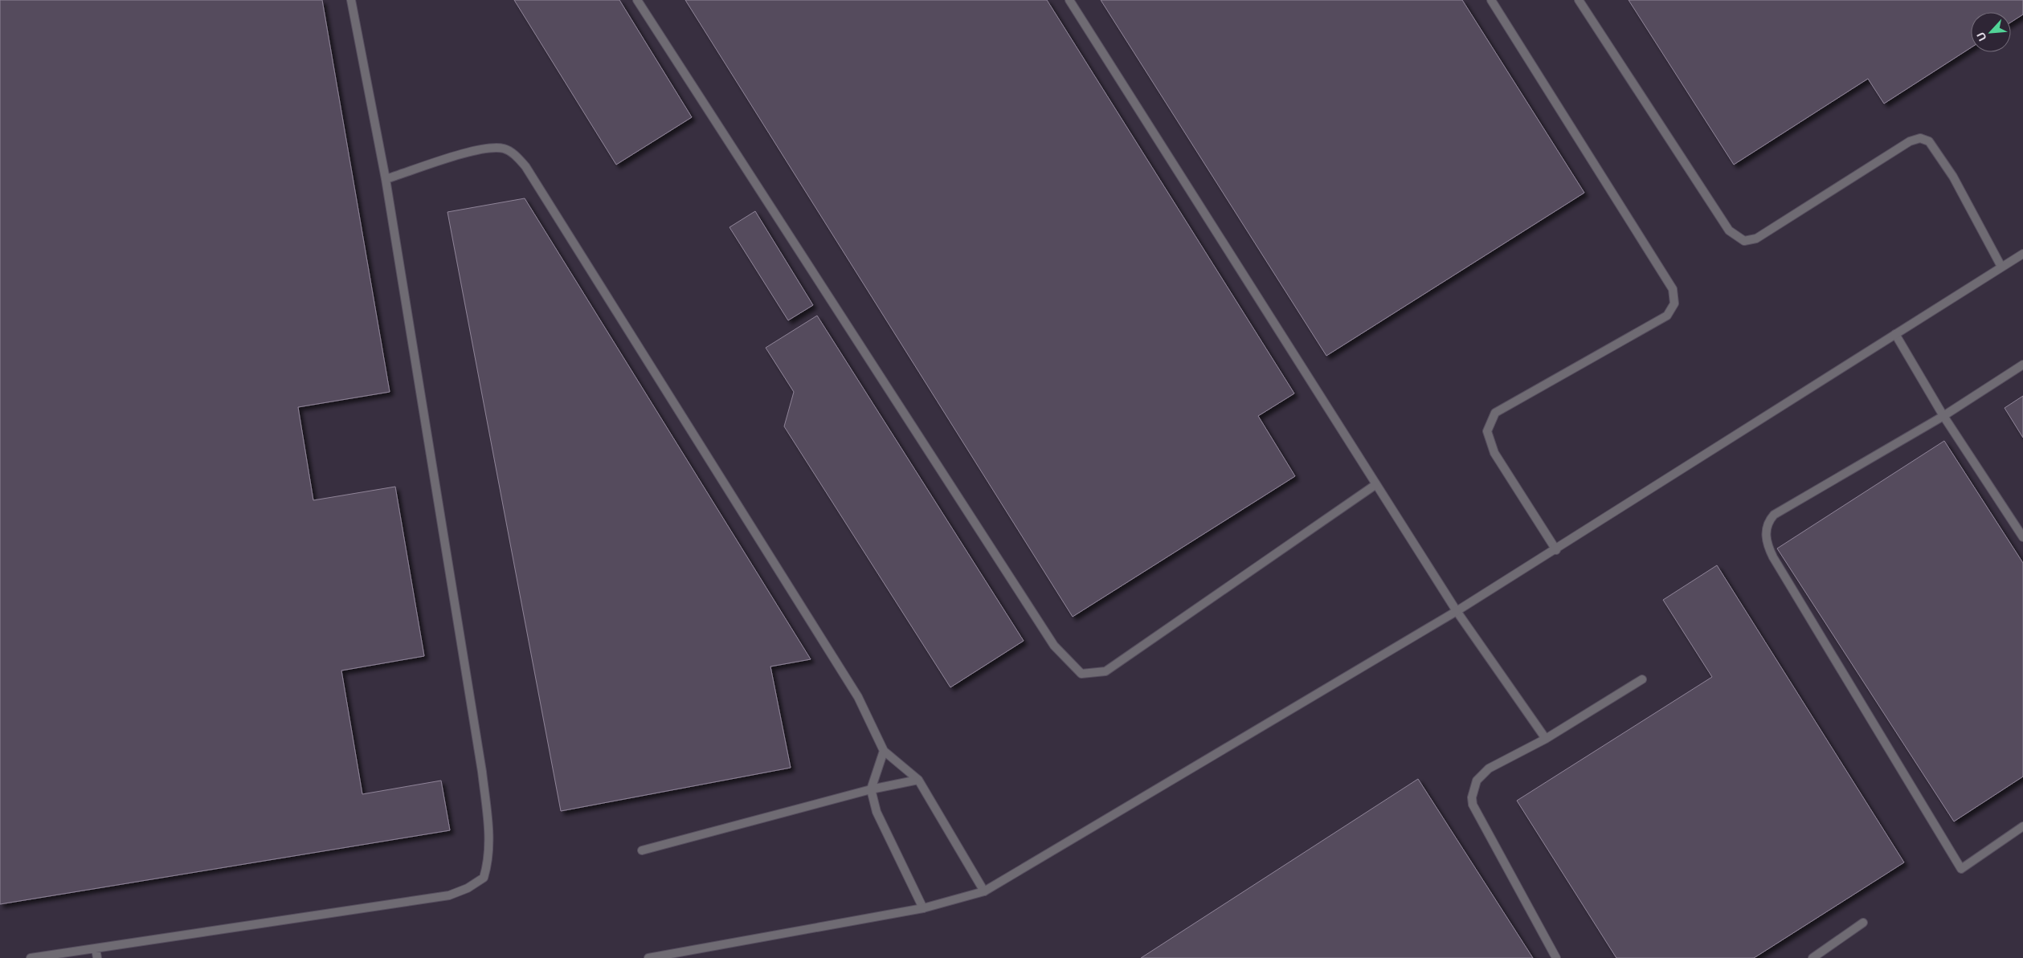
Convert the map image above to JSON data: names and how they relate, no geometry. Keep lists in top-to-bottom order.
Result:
{
  "north": "bottom left"
}
